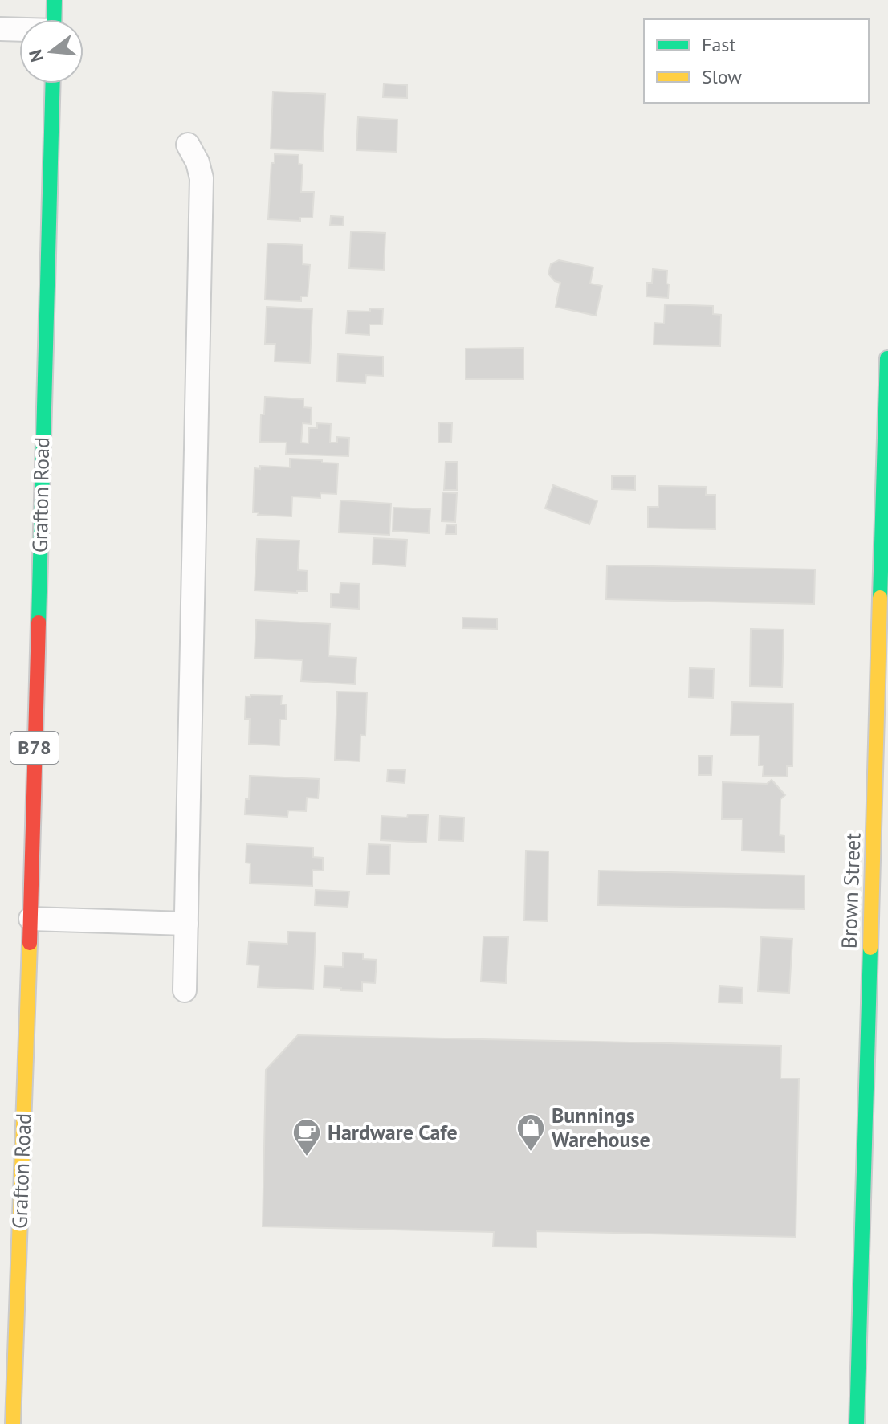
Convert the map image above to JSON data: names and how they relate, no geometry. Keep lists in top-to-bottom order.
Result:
{
  "streets": {
    "main road": ["Grafton Road", "B78", "Brown Street"]
  },
  "places": {
    "shop": ["Bunnings Warehouse"],
    "cafe": ["Hardware Cafe"]
  },
  "legend": ["Fast", "Slow"],
  "north": "left"
}
